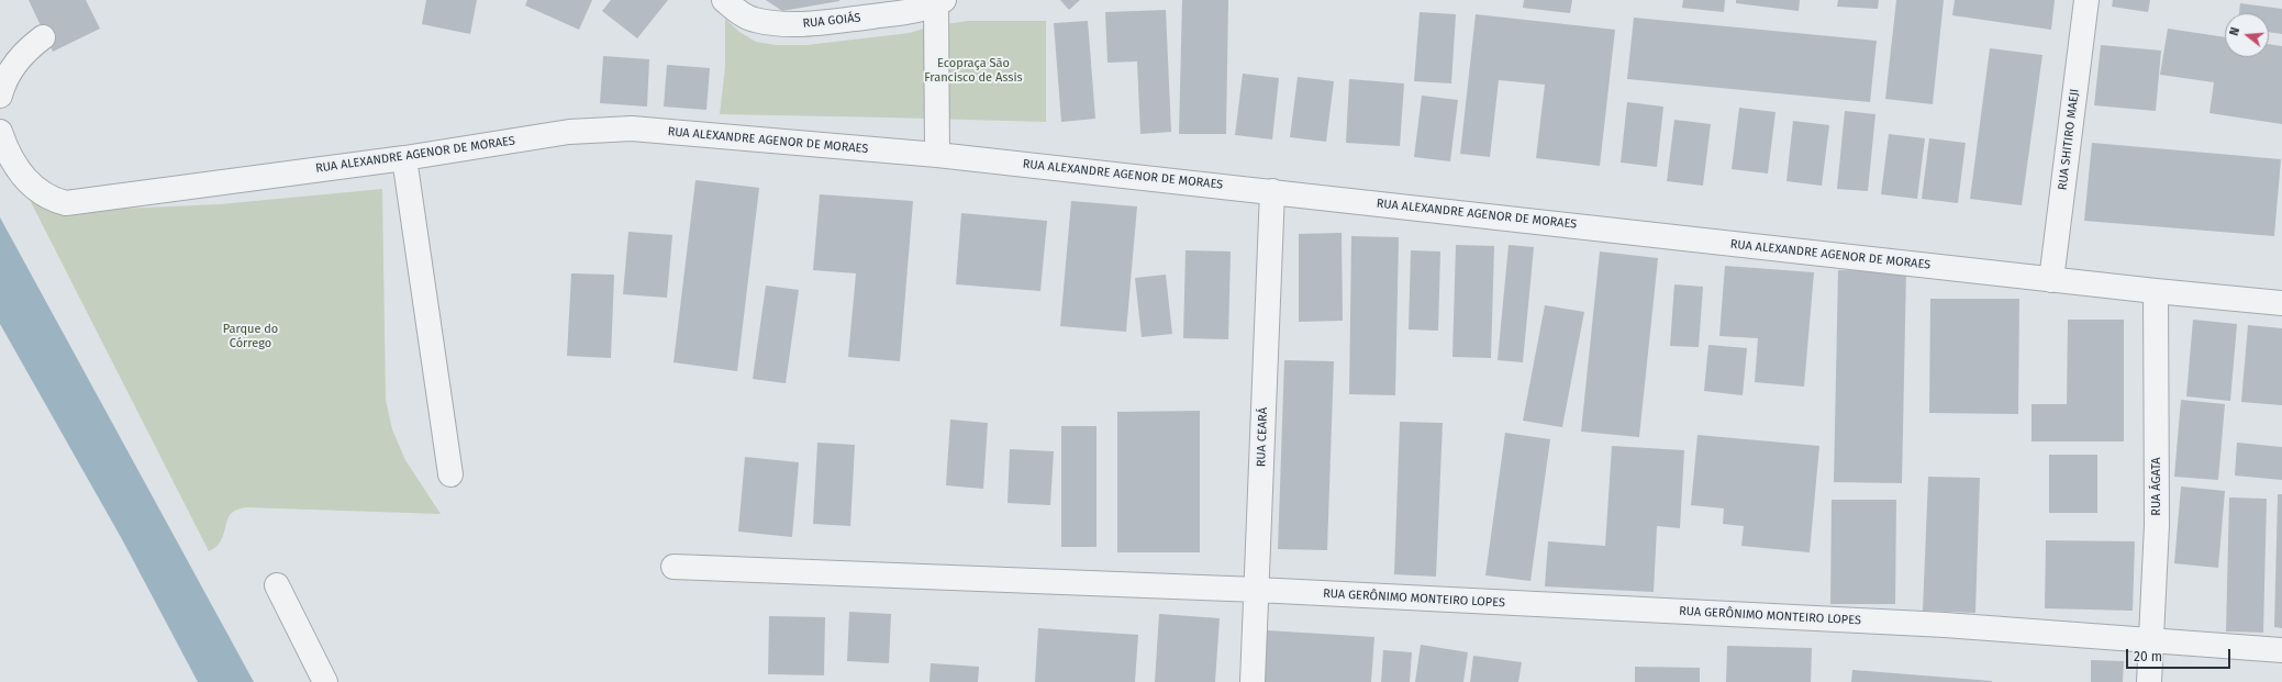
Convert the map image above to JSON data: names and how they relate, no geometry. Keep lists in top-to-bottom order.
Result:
{
  "streets": {
    "street": [
      "RUA GOIÁS",
      "RUA SHITIRO MAEJI",
      "RUA ALEXANDRE AGENOR DE MORAES",
      "RUA CEARÁ",
      "RUA ÁGATA",
      "RUA GERÔNIMO MONTEIRO LOPES"
    ]
  },
  "crossings": [
    ["RUA SHITIRO MAEJI", "RUA ALEXANDRE AGENOR DE MORAES"],
    ["RUA ALEXANDRE AGENOR DE MORAES", "RUA CEARÁ"],
    ["RUA ALEXANDRE AGENOR DE MORAES", "RUA ÁGATA"],
    ["RUA CEARÁ", "RUA GERÔNIMO MONTEIRO LOPES"],
    ["RUA ÁGATA", "RUA GERÔNIMO MONTEIRO LOPES"]
  ],
  "parks": ["Ecopraça São Francisco de Assis", "Parque do Córrego"],
  "scale_bar": "20 m",
  "north": "left"
}
